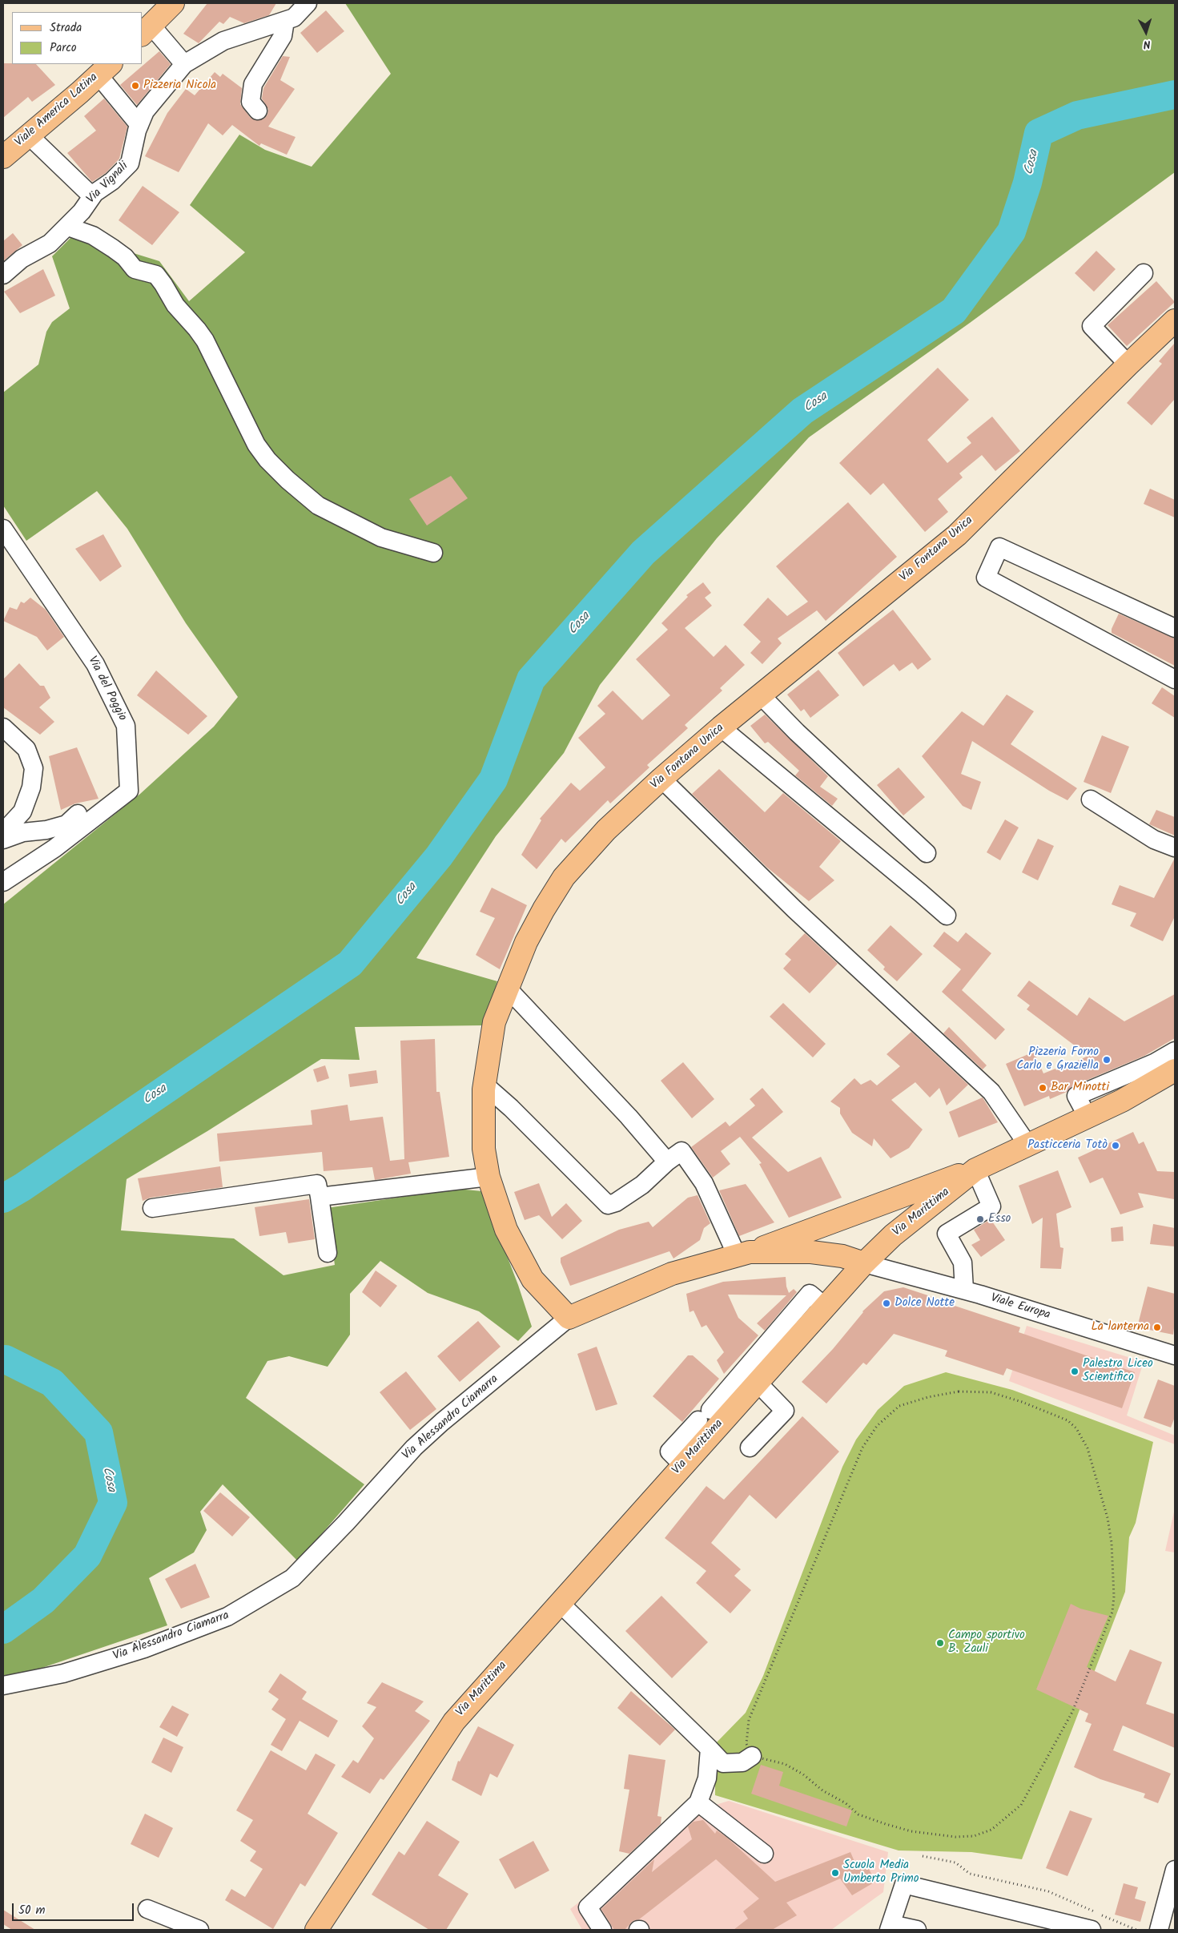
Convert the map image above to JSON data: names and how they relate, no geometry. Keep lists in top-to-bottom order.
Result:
{
  "streets": {
    "main road": [
      "Viale America Latina",
      "Via Fontana Unica",
      "Via Marittima",
      "Via Alessandro Ciamarra"
    ],
    "street": ["Via Vignali", "Via del Poggio", "Viale Europa"]
  },
  "crossings": [
    ["Via Fontana Unica", "Via Alessandro Ciamarra"],
    ["Via Marittima", "Viale Europa"],
    ["Via Marittima", "Via Alessandro Ciamarra"],
    ["Viale Europa", "Via Alessandro Ciamarra"]
  ],
  "water": ["Cosa"],
  "places": [
    "Pizzeria Nicola",
    "Pizzeria Forno Carlo e Graziella",
    "Bar Minotti",
    "Pasticceria Totò",
    "Esso",
    "Dolce Notte",
    "La lanterna",
    "Palestra Liceo Scientifico",
    "Campo sportivo B. Zauli",
    "Scuola Media Umberto Primo"
  ],
  "legend": ["Strada", "Parco"],
  "scale_bar": "50 m",
  "north": "bottom"
}
